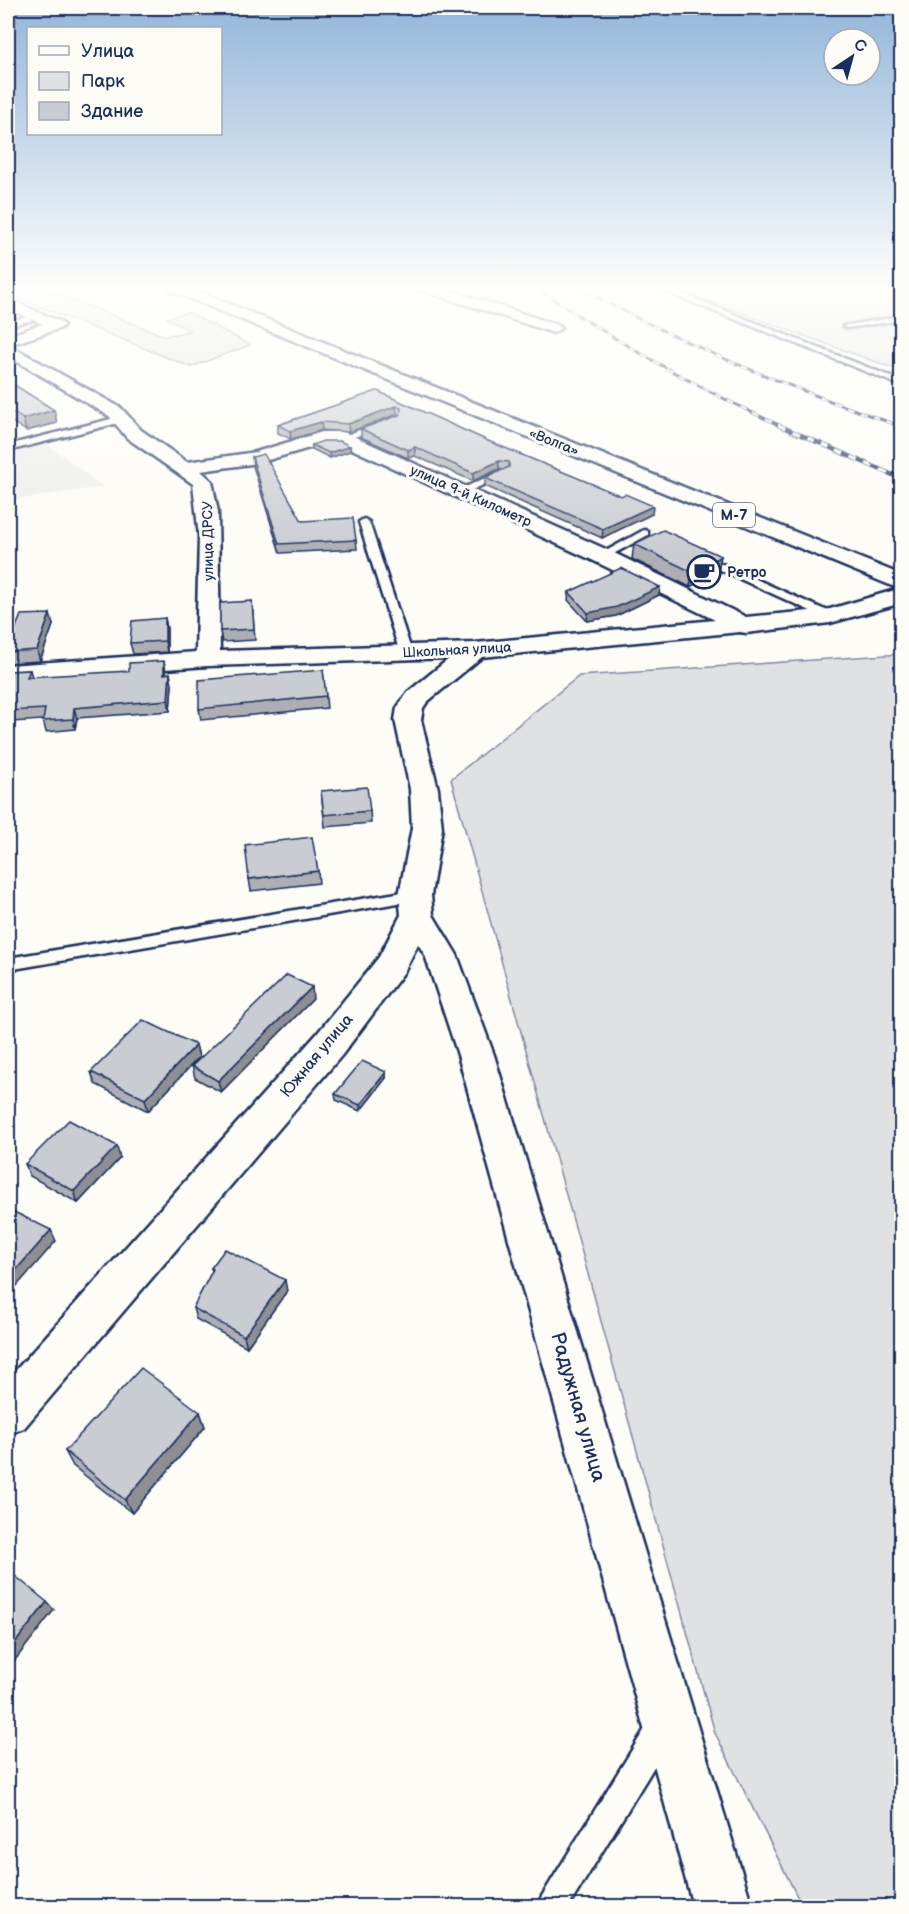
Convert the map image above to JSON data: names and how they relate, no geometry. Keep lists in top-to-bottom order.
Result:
{
  "streets": {
    "main road": [
      "«Волга»",
      "улица 9-й Километр",
      "М-7",
      "улица ДРСУ",
      "Школьная улица",
      "Южная улица",
      "Радужная улица"
    ]
  },
  "crossings": [
    ["улица 9-й Километр", "улица ДРСУ"],
    ["улица 9-й Километр", "Школьная улица"],
    ["улица ДРСУ", "Школьная улица"],
    ["Школьная улица", "Южная улица"],
    ["Южная улица", "Радужная улица"]
  ],
  "places": {
    "cafe": ["Ретро"]
  },
  "legend": ["Улица", "Парк", "Здание"],
  "north": "top right"
}
